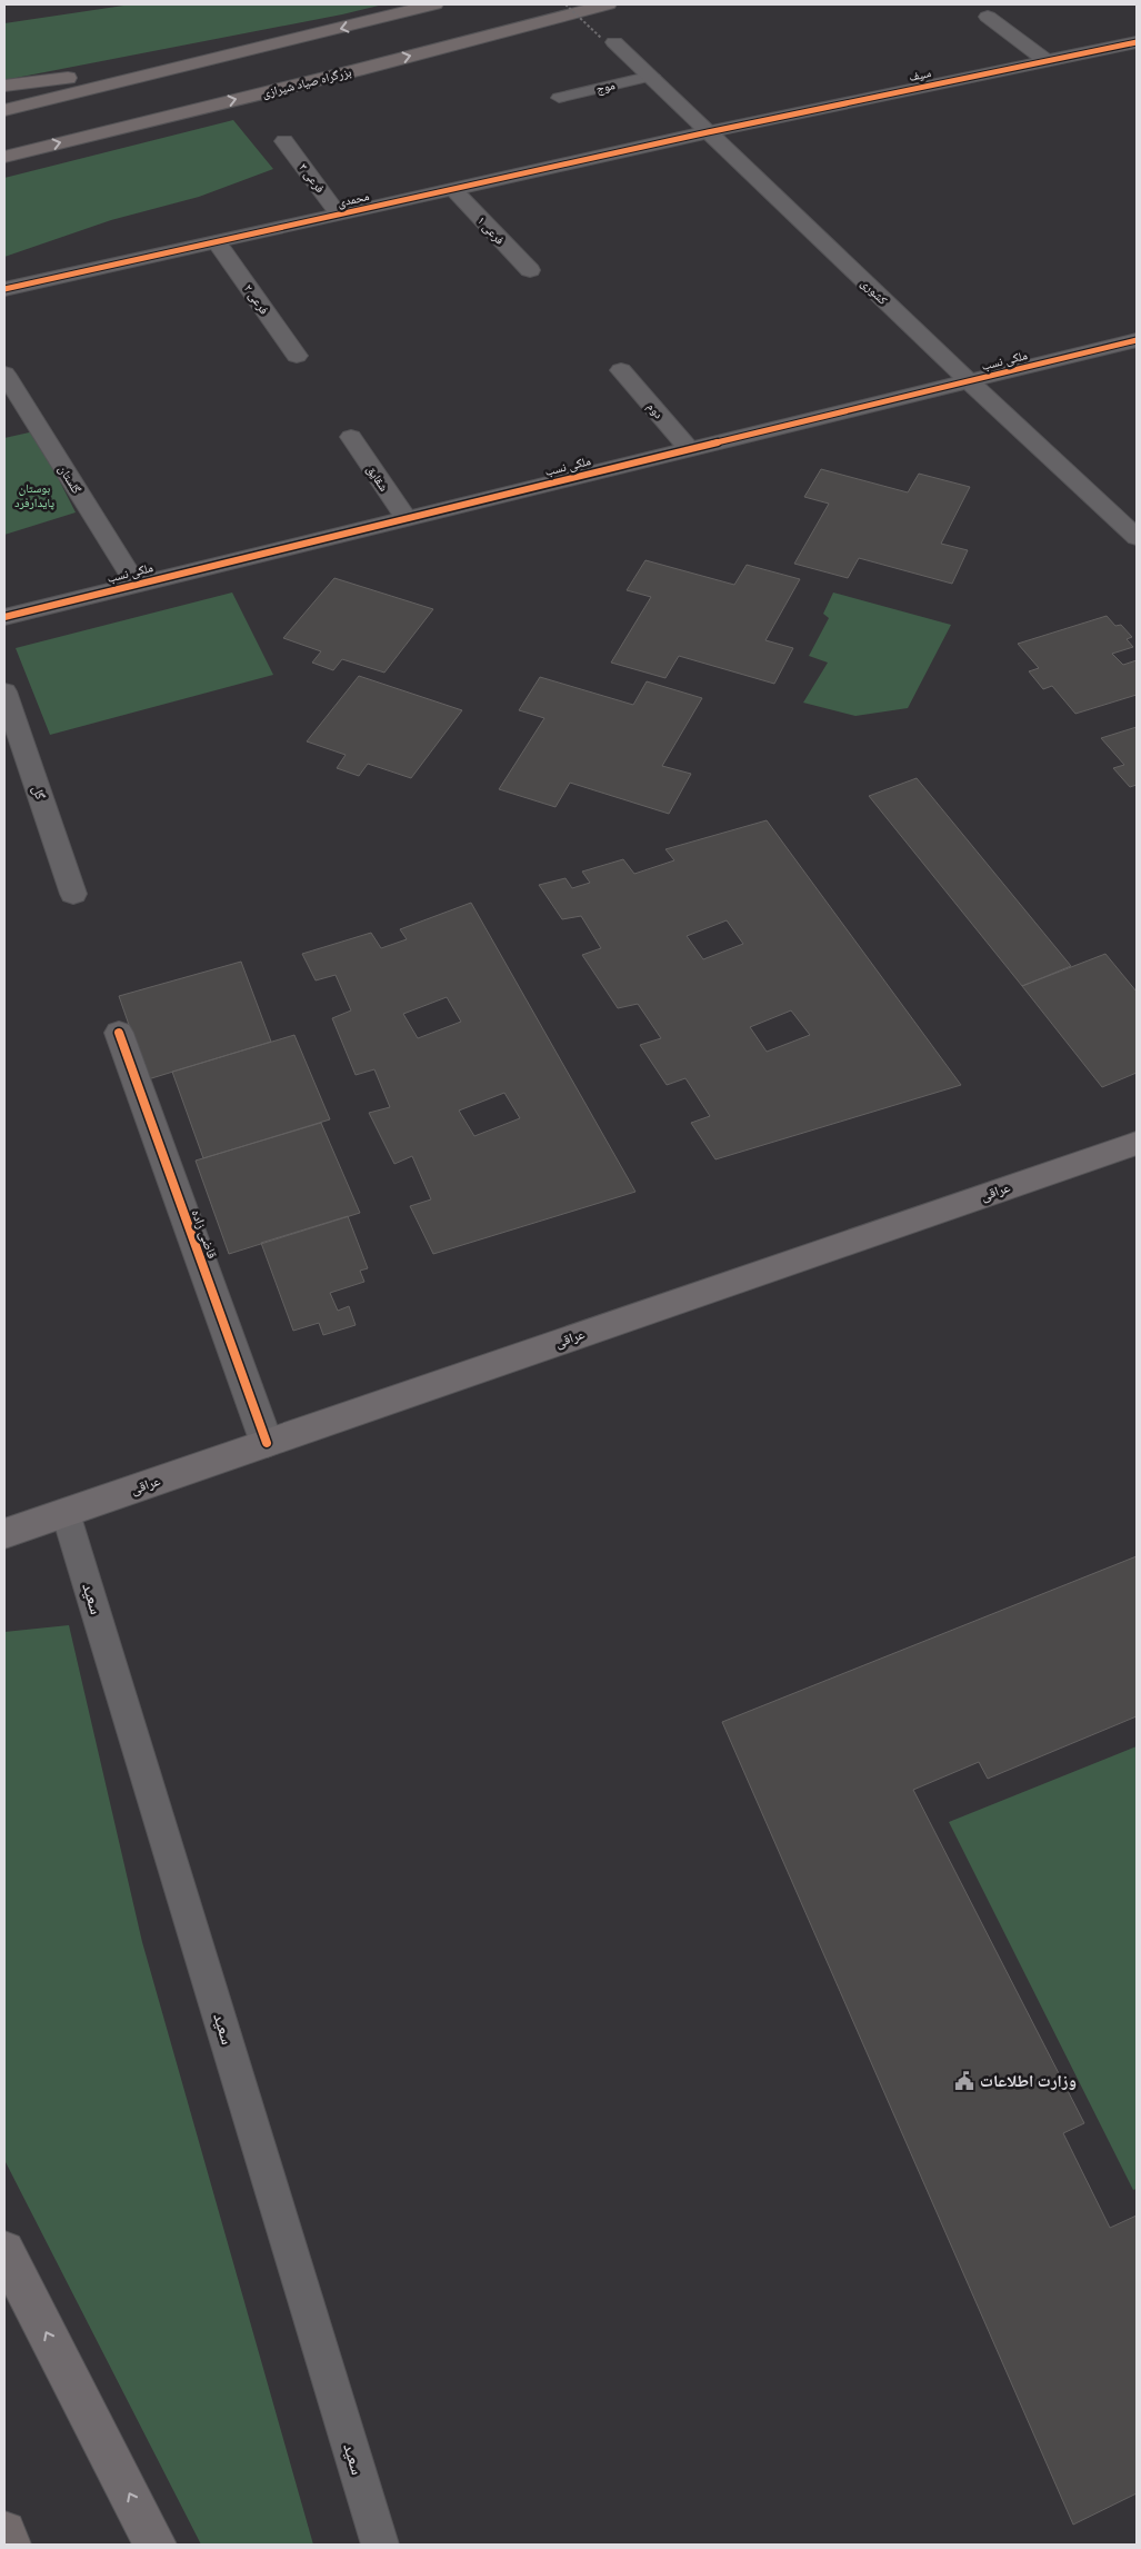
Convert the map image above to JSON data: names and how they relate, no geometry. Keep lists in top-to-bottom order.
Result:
{
  "streets": {
    "highway": ["بزرگراه صیاد شیرازی"],
    "main road": ["عراقی"],
    "street": [
      "سیف",
      "فرعی ۳",
      "محمدی",
      "فرعی ۱",
      "کشوری",
      "فرعی ۲",
      "ملکی نسب",
      "دوم",
      "شقایق",
      "گلستان",
      "گل",
      "قاضی زاده"
    ],
    "lane": ["موج", "سعید"]
  },
  "crossings": [
    ["سیف", "محمدی"],
    ["سیف", "کشوری"],
    ["موج", "کشوری"],
    ["فرعی ۳", "محمدی"],
    ["محمدی", "فرعی ۱"],
    ["محمدی", "کشوری"],
    ["محمدی", "فرعی ۲"],
    ["کشوری", "ملکی نسب"],
    ["ملکی نسب", "دوم"],
    ["ملکی نسب", "شقایق"],
    ["ملکی نسب", "گلستان"],
    ["عراقی", "قاضی زاده"],
    ["عراقی", "سعید"]
  ],
  "parks": ["بوستان پایدارفرد"],
  "places": {
    "public building": ["وزارت اطلاعات"]
  }
}
